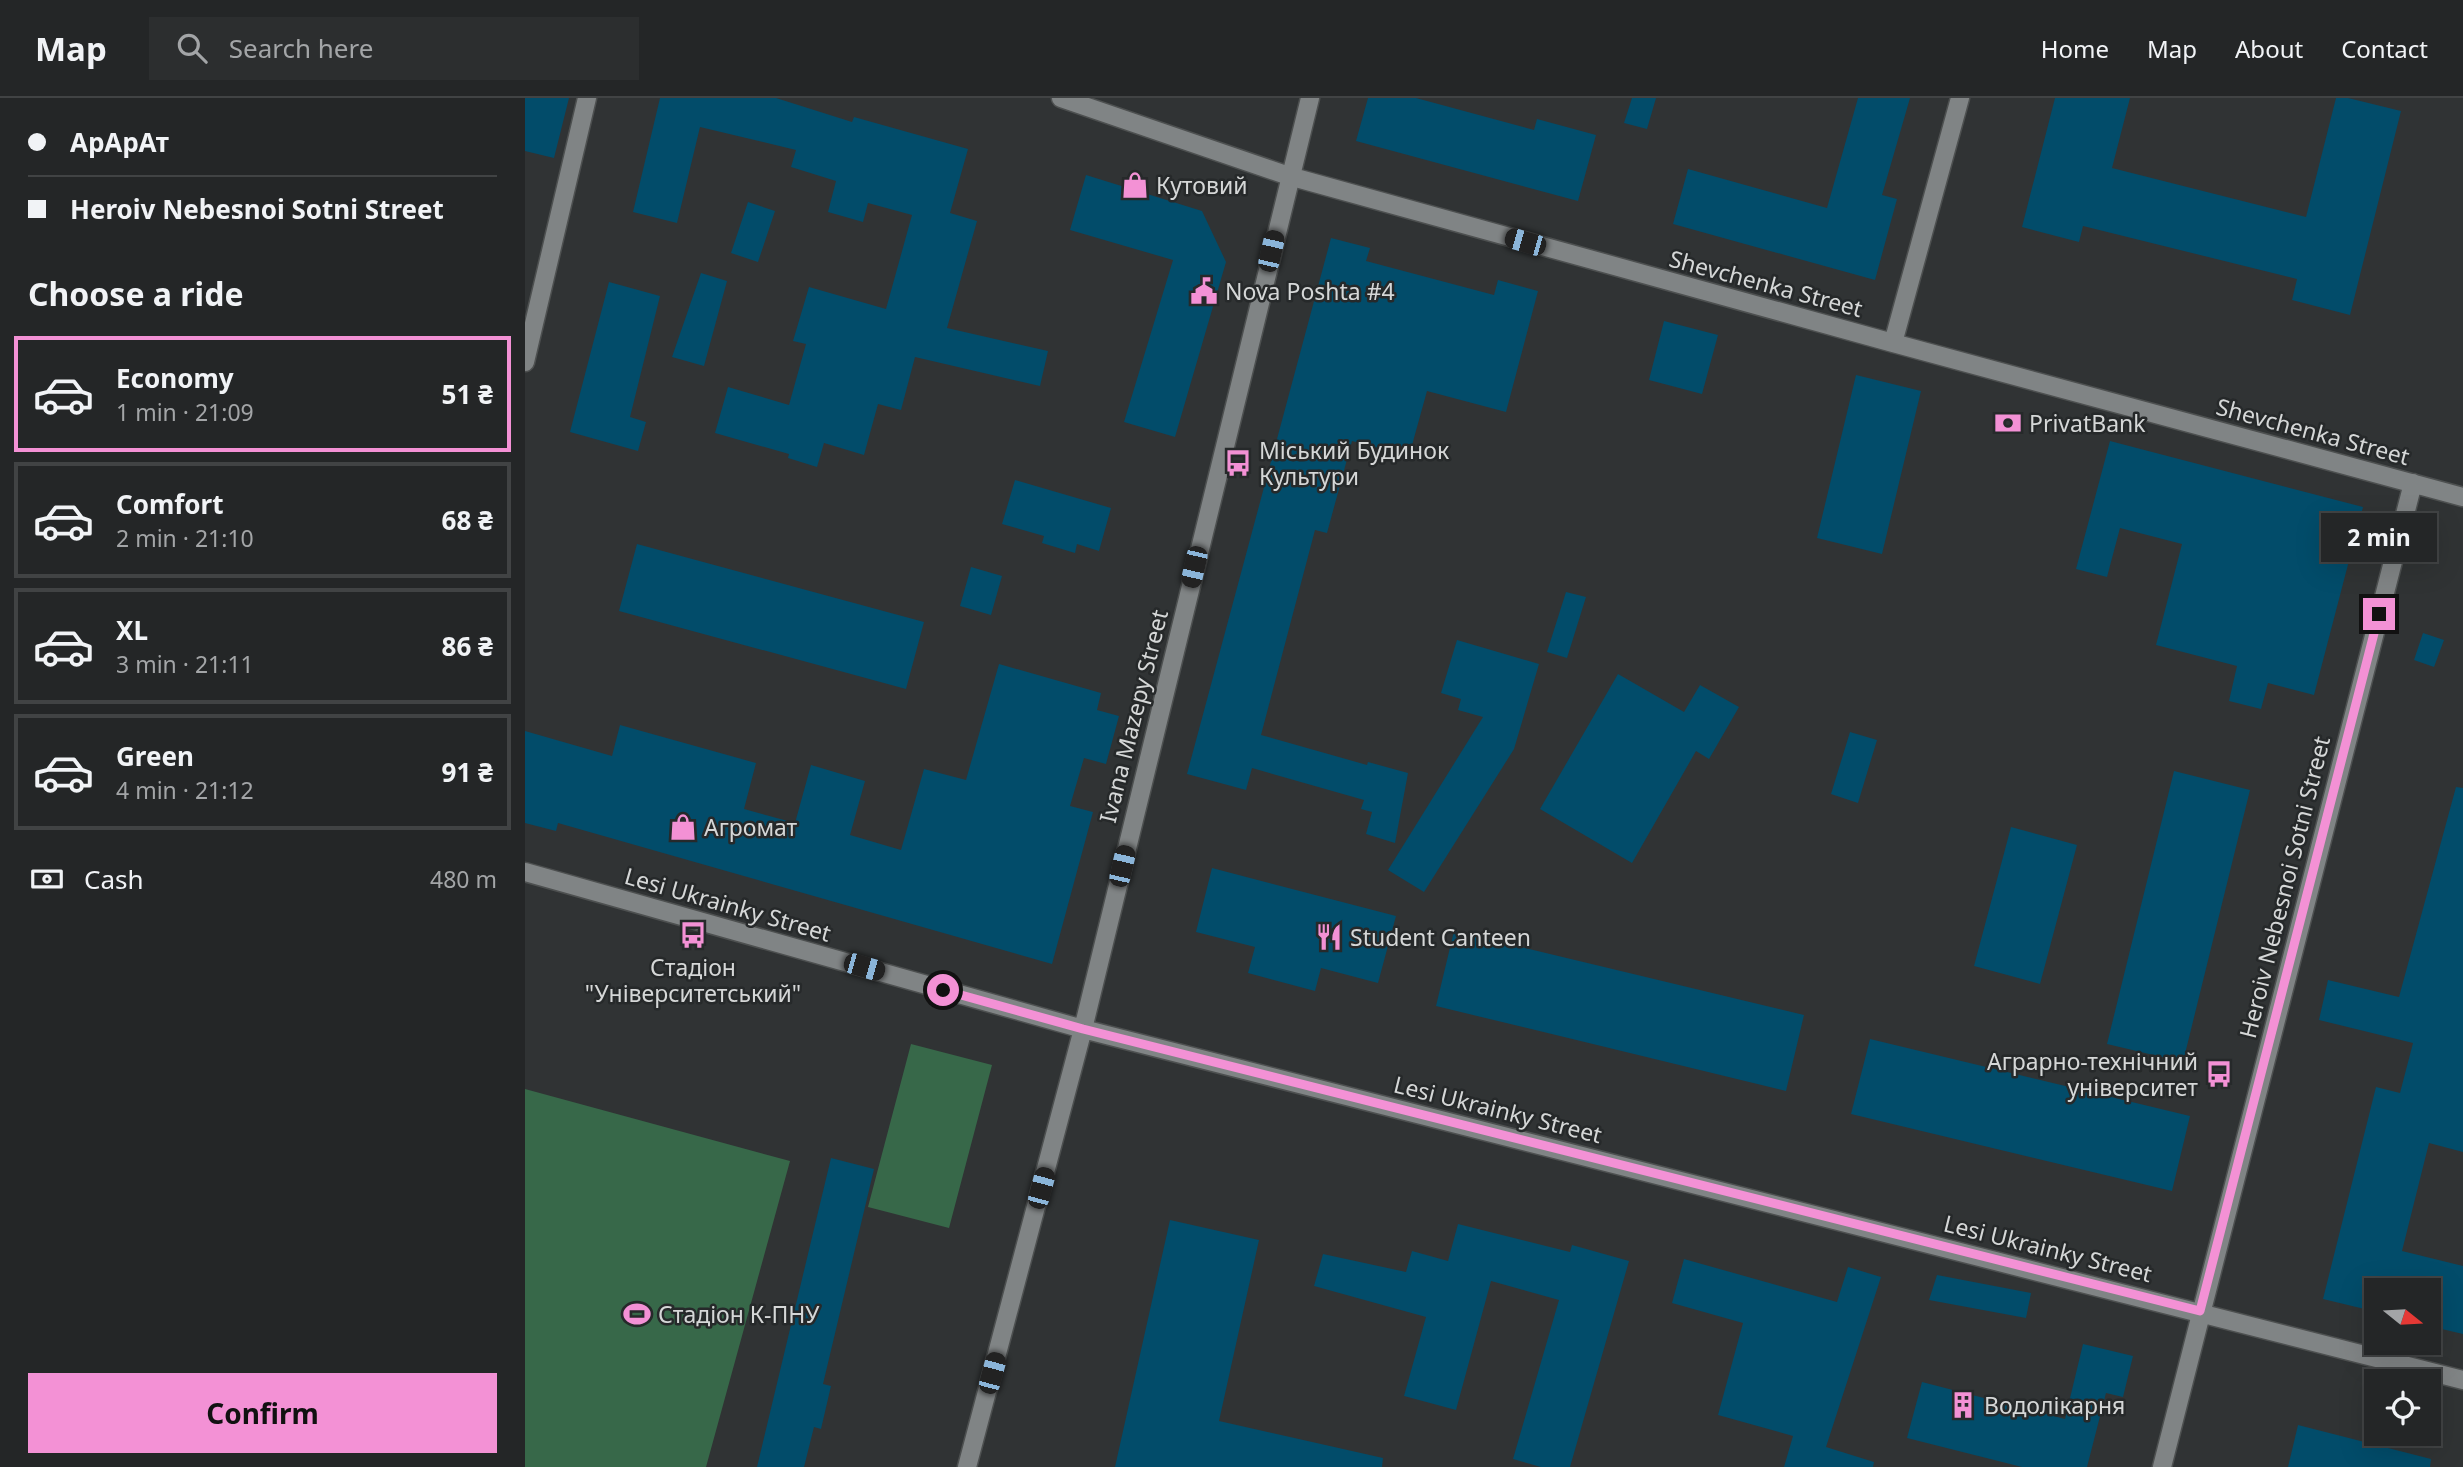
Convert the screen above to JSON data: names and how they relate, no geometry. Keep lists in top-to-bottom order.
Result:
{
  "streets": {
    "street": [
      "Shevchenka Street",
      "Ivana Mazepy Street",
      "Heroiv Nebesnoi Sotni Street",
      "Lesi Ukrainky Street"
    ]
  },
  "crossings": [
    ["Shevchenka Street", "Ivana Mazepy Street"],
    ["Shevchenka Street", "Heroiv Nebesnoi Sotni Street"],
    ["Ivana Mazepy Street", "Lesi Ukrainky Street"],
    ["Heroiv Nebesnoi Sotni Street", "Lesi Ukrainky Street"]
  ],
  "places": {
    "shop": ["Кутовий", "Агромат"],
    "public building": ["Nova Poshta #4"],
    "bank": ["PrivatBank"],
    "bus stop": ["Міський Будинок Культури", "Стадіон \"Університетський\"", "Аграрно-технічний університет"],
    "restaurant": ["Student Canteen"],
    "sports": ["Стадіон К-ПНУ"],
    "building": ["Водолікарня"]
  },
  "north": "right",
  "page": {
    "header": "Map",
    "search": "Search here",
    "nav": [
      "Home",
      "Map",
      "About",
      "Contact"
    ],
    "banner": ["АрАрАт", "Heroiv Nebesnoi Sotni Street"],
    "heading": "Choose a ride",
    "list": [
      {
        "name": "Economy",
        "note": "1 min · 21:09",
        "value": "51 ₴"
      },
      {
        "name": "Comfort",
        "note": "2 min · 21:10",
        "value": "68 ₴"
      },
      {
        "name": "XL",
        "note": "3 min · 21:11",
        "value": "86 ₴"
      },
      {
        "name": "Green",
        "note": "4 min · 21:12",
        "value": "91 ₴"
      }
    ],
    "bubble": "2 min",
    "pay": ["Cash", "480 m"],
    "buttons": "Confirm"
  }
}
